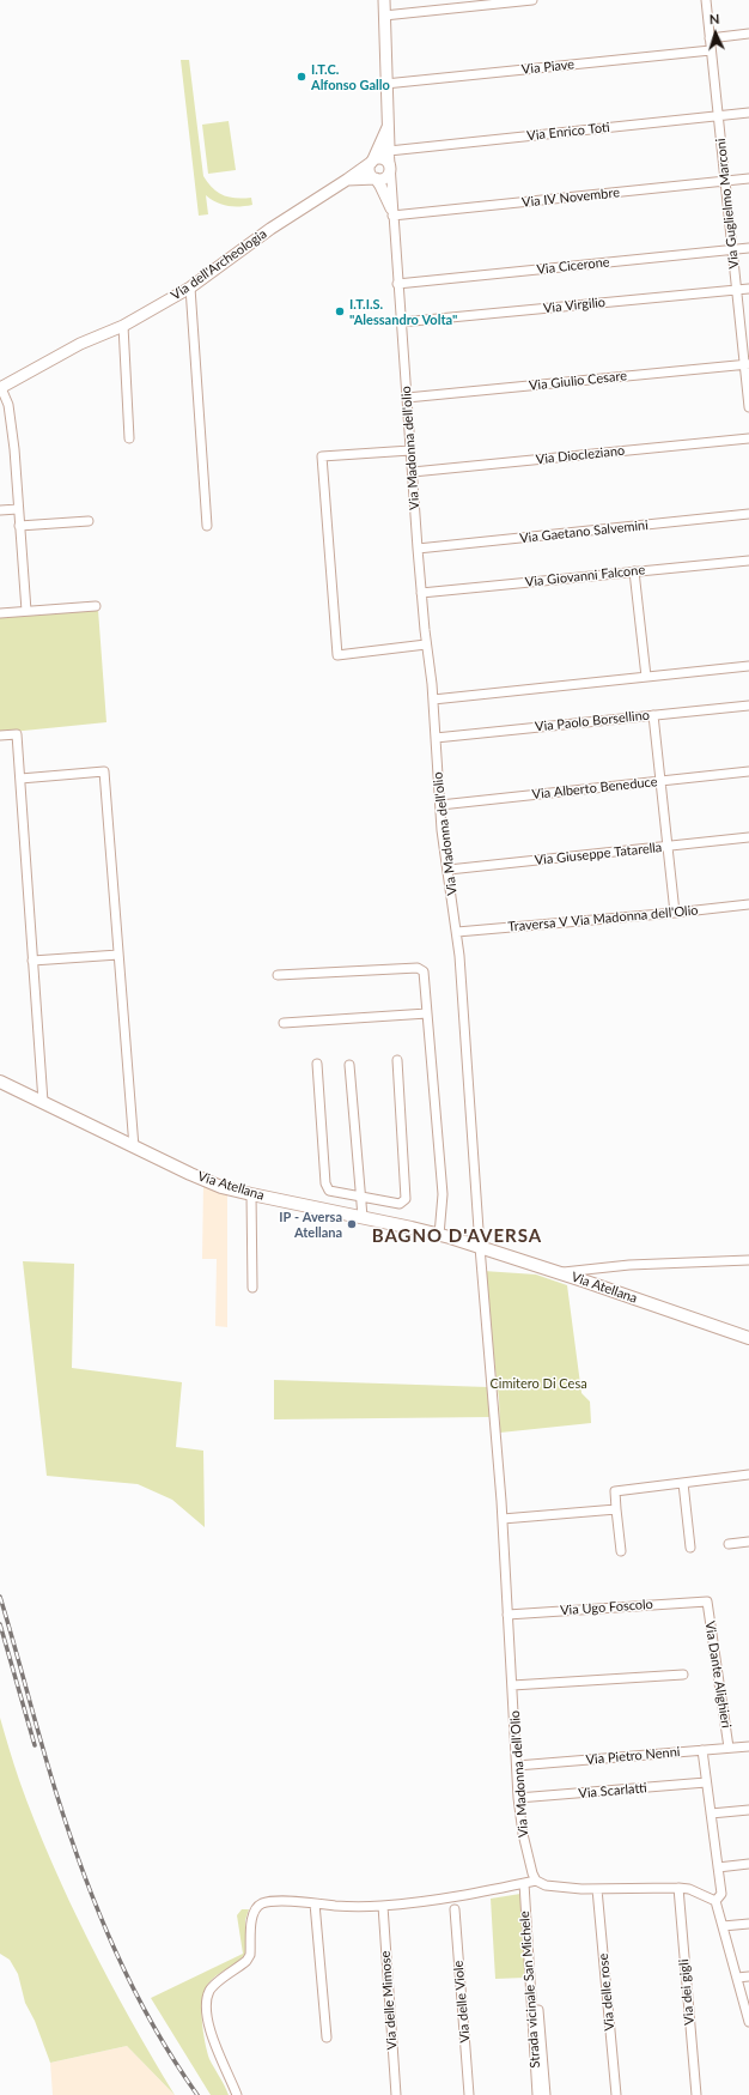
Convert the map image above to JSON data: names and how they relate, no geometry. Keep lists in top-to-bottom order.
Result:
{
  "streets": {
    "main road": ["Via Atellana"],
    "street": [
      "Via Piave",
      "Via Enrico Toti",
      "Via IV Novembre",
      "Via Guglielmo Marconi",
      "Via dell'Archeologia",
      "Via Cicerone",
      "Via Virgilio",
      "Via Giulio Cesare",
      "Via Madonna dell'olio",
      "Via Diocleziano",
      "Via Gaetano Salvemini",
      "Via Giovanni Falcone",
      "Via Paolo Borsellino",
      "Via Alberto Beneduce",
      "Via Giuseppe Tatarella",
      "Traversa V Via Madonna dell'Olio",
      "Via Ugo Foscolo",
      "Via Dante Alighieri",
      "Via Pietro Nenni",
      "Via Madonna dell'Olio",
      "Via Scarlatti",
      "Strada vicinale San Michele",
      "Via delle rose",
      "Via dei gigli",
      "Via delle Mimose",
      "Via delle Viole"
    ]
  },
  "crossings": [
    ["Via Piave", "Via Guglielmo Marconi"],
    ["Via Enrico Toti", "Via Guglielmo Marconi"],
    ["Via Enrico Toti", "Via dell'Archeologia"],
    ["Via IV Novembre", "Via Guglielmo Marconi"],
    ["Via IV Novembre", "Via Madonna dell'olio"],
    ["Via Guglielmo Marconi", "Via Cicerone"],
    ["Via Guglielmo Marconi", "Via Virgilio"],
    ["Via Guglielmo Marconi", "Via Giulio Cesare"],
    ["Via Cicerone", "Via Madonna dell'olio"],
    ["Via Virgilio", "Via Madonna dell'olio"],
    ["Via Giulio Cesare", "Via Madonna dell'olio"],
    ["Via Madonna dell'olio", "Via Diocleziano"],
    ["Via Madonna dell'olio", "Via Gaetano Salvemini"],
    ["Via Madonna dell'olio", "Via Giovanni Falcone"],
    ["Via Madonna dell'olio", "Via Paolo Borsellino"],
    ["Via Madonna dell'olio", "Via Alberto Beneduce"],
    ["Via Madonna dell'olio", "Via Giuseppe Tatarella"],
    ["Via Madonna dell'olio", "Traversa V Via Madonna dell'Olio"],
    ["Via Madonna dell'olio", "Via Atellana"],
    ["Via Madonna dell'olio", "Via Madonna dell'Olio"],
    ["Via Ugo Foscolo", "Via Dante Alighieri"],
    ["Via Ugo Foscolo", "Via Madonna dell'Olio"],
    ["Via Dante Alighieri", "Via Pietro Nenni"],
    ["Via Pietro Nenni", "Via Madonna dell'Olio"],
    ["Via Madonna dell'Olio", "Via Scarlatti"]
  ],
  "districts": ["BAGNO D'AVERSA"],
  "parks": ["Cimitero Di Cesa"],
  "places": ["I.T.C. Alfonso Gallo", "I.T.I.S. \"Alessandro Volta\"", "IP - Aversa Atellana"],
  "north": "top"
}
